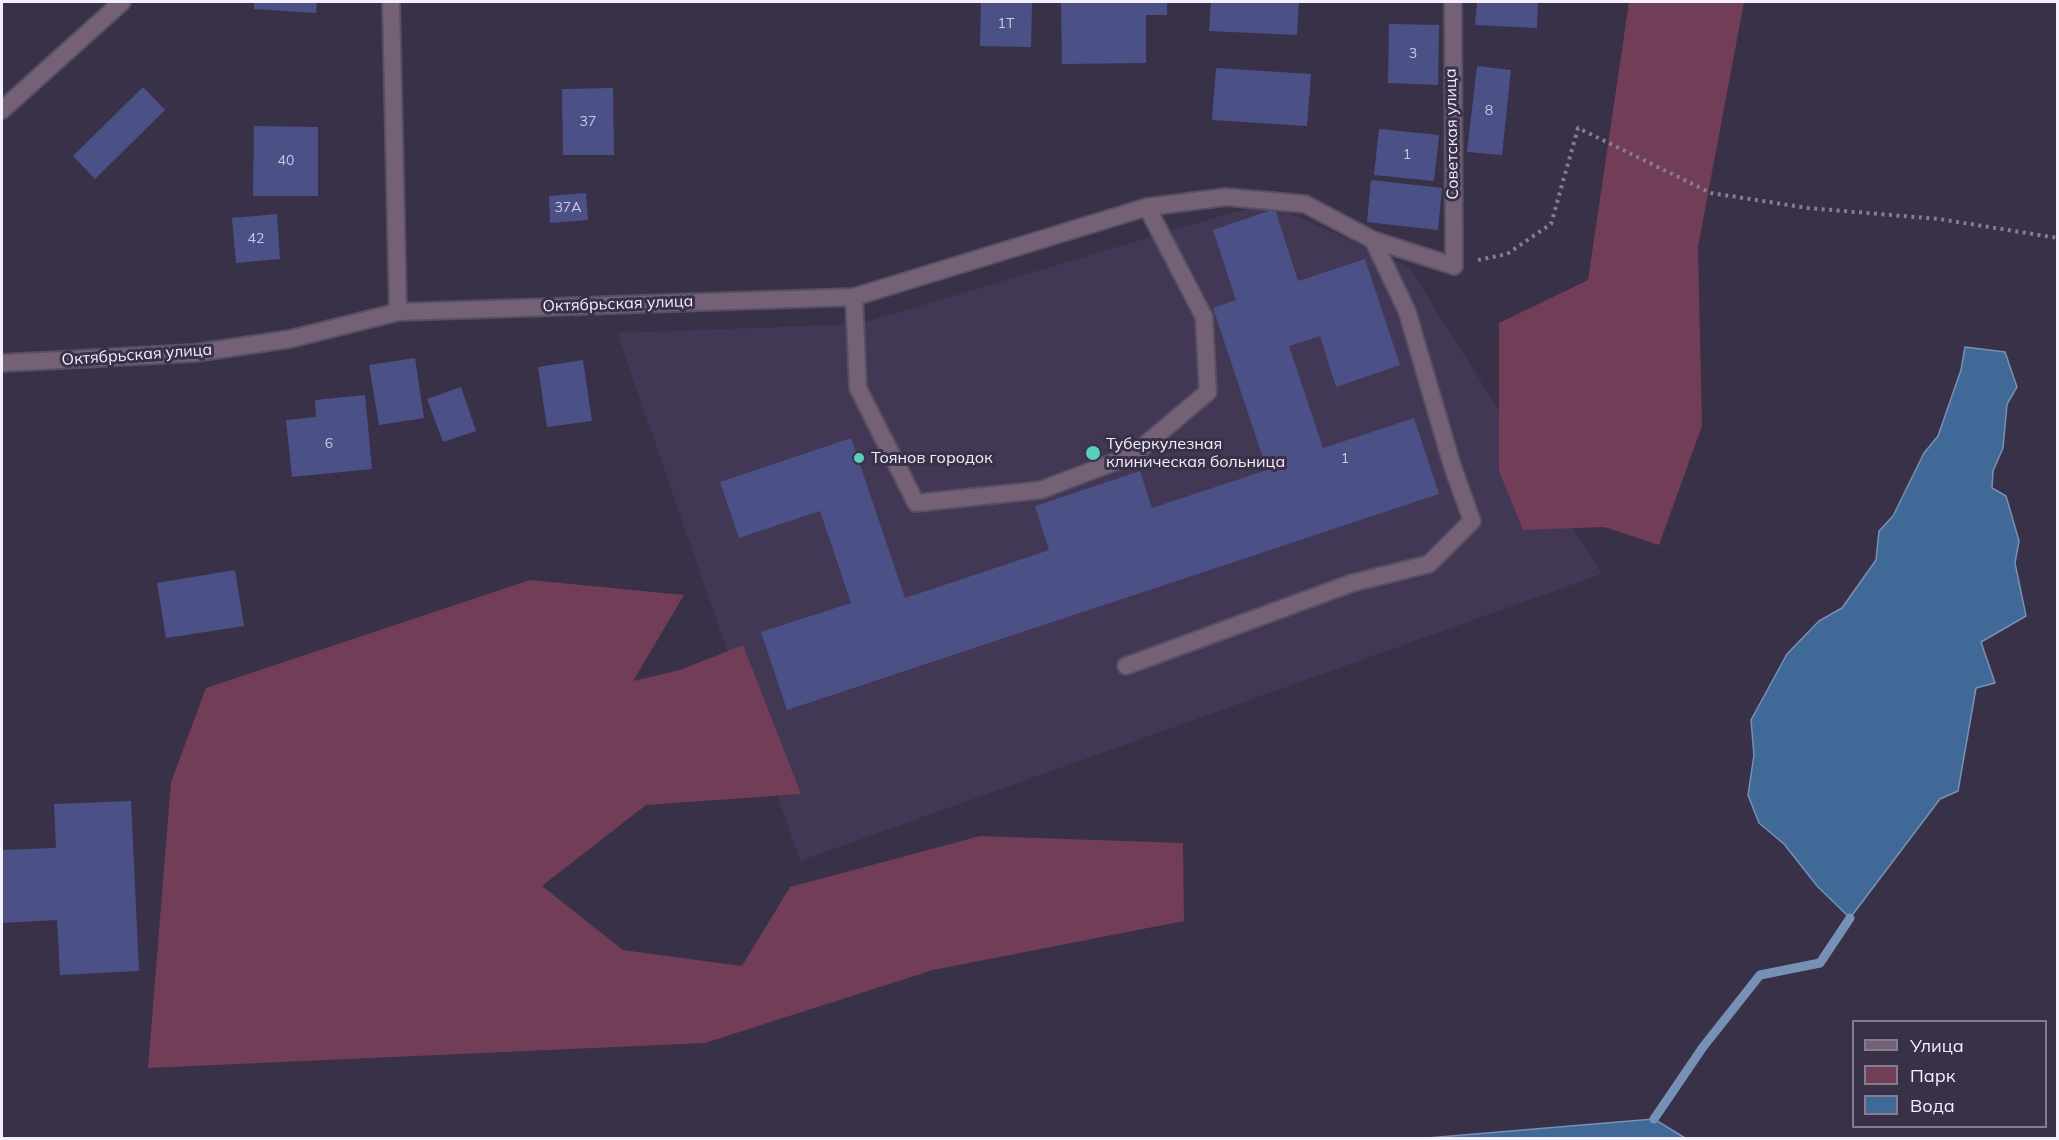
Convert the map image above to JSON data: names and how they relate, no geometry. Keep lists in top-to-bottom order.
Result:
{
  "streets": {
    "street": ["Советская улица", "Октябрьская улица"]
  },
  "crossings": [
    ["Советская улица", "Октябрьская улица"]
  ],
  "places": ["Туберкулезная клиническая больница", "Тоянов городок"],
  "house_numbers": [
    "1Т",
    "3",
    "8",
    "37",
    "1",
    "40",
    "37А",
    "42",
    "6",
    "1"
  ],
  "legend": ["Улица", "Парк", "Вода"]
}
